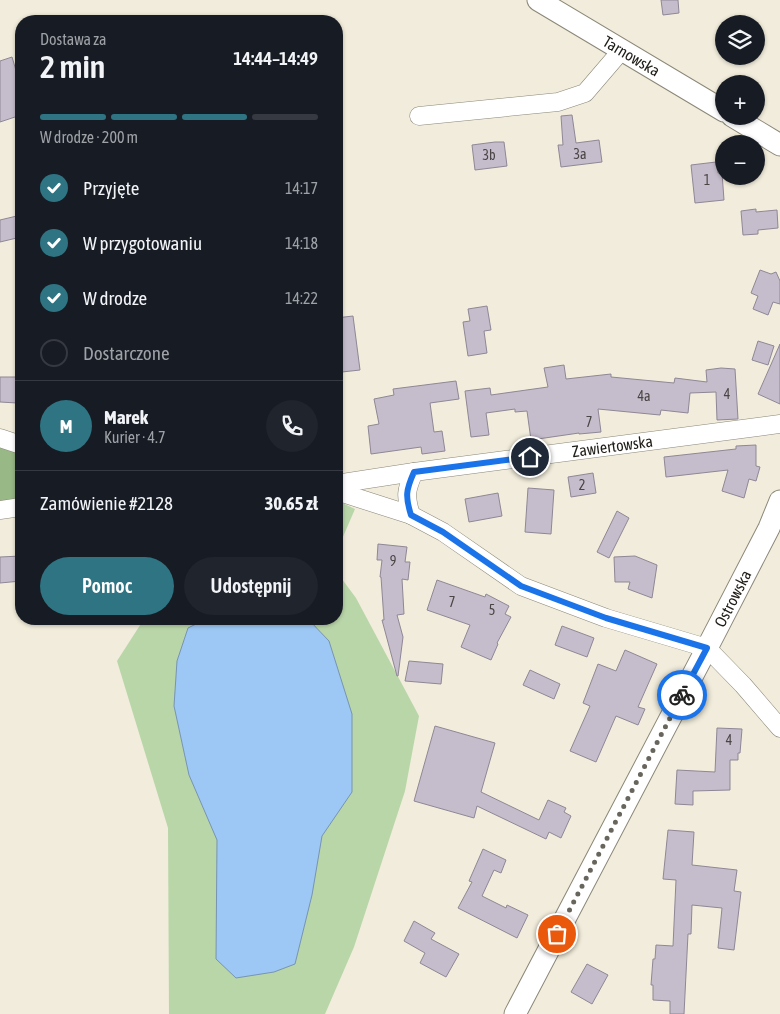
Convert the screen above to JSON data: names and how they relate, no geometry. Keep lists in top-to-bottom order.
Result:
{
  "streets": {
    "street": ["Tarnowska", "Zawiertowska", "Ostrowska"]
  },
  "house_numbers": [
    "3a",
    "3b",
    "1",
    "4",
    "4a",
    "7",
    "2",
    "9",
    "7",
    "5",
    "4"
  ],
  "page": {
    "map_buttons": ["+", "−"],
    "heading": ["2 min", "Dostawa za", "14:44–14:49"],
    "panel": [
      "Marek",
      "Kurier · 4.7",
      "Zamówienie #2128",
      "30.65 zł"
    ],
    "bar": "W drodze · 200 m",
    "list": [
      ["Przyjęte", "14:17"],
      ["W przygotowaniu", "14:18"],
      ["W drodze", "14:22"],
      "Dostarczone"
    ],
    "round": "M",
    "buttons": ["Pomoc", "Udostępnij"]
  }
}
